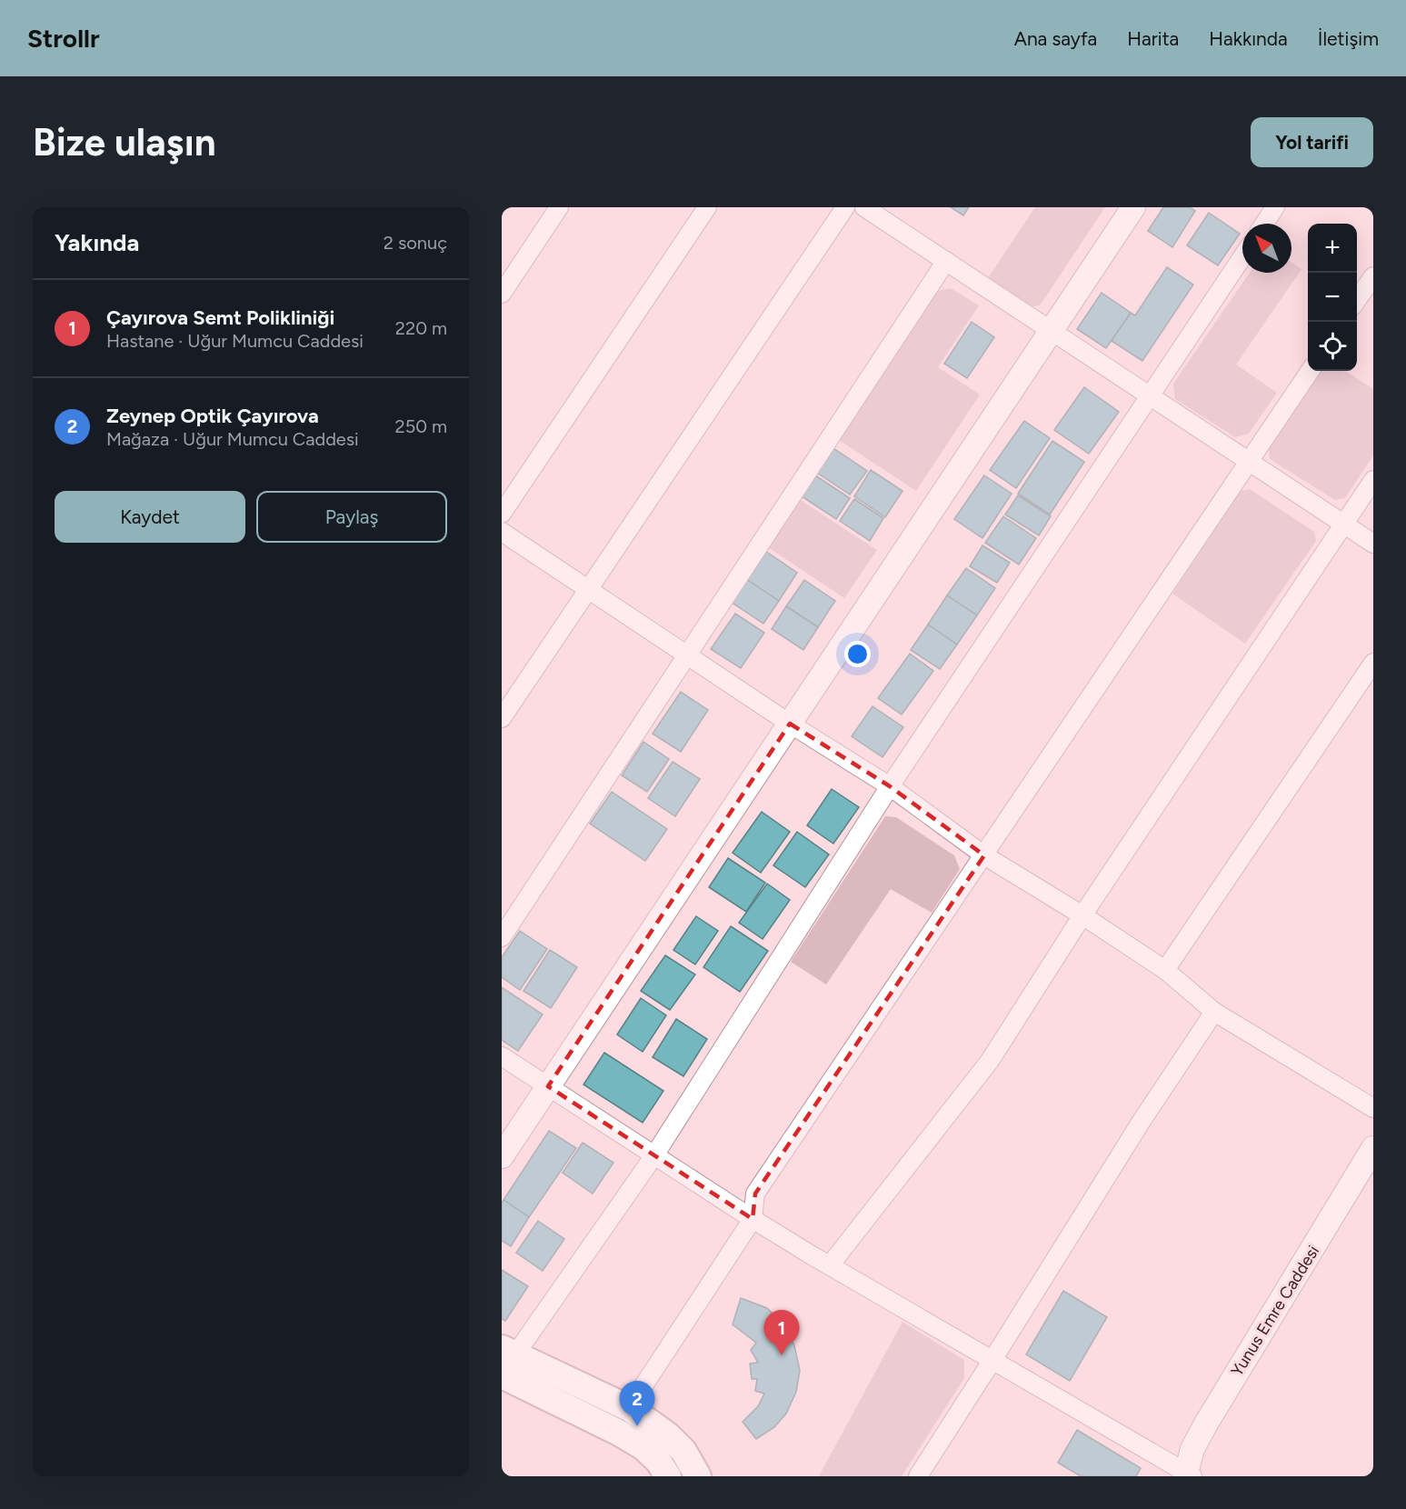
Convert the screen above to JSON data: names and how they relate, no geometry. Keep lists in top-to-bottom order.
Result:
{
  "streets": {
    "street": ["Yunus Emre Caddesi"]
  },
  "north": "top left",
  "page": {
    "header": "Strollr",
    "nav": [
      "Ana sayfa",
      "Harita",
      "Hakkında",
      "İletişim"
    ],
    "buttons": [
      "Yol tarifi",
      ["Kaydet", "Paylaş"]
    ],
    "title": "Bize ulaşın",
    "heading": ["Yakında", "2 sonuç"],
    "map_buttons": ["+", "−"],
    "list": [
      {
        "mark": "1",
        "name": "Çayırova Semt Polikliniği",
        "note": "Hastane · Uğur Mumcu Caddesi",
        "value": "220 m"
      },
      {
        "mark": "2",
        "name": "Zeynep Optik Çayırova",
        "note": "Mağaza · Uğur Mumcu Caddesi",
        "value": "250 m"
      }
    ],
    "pins": ["1", "2"]
  }
}
